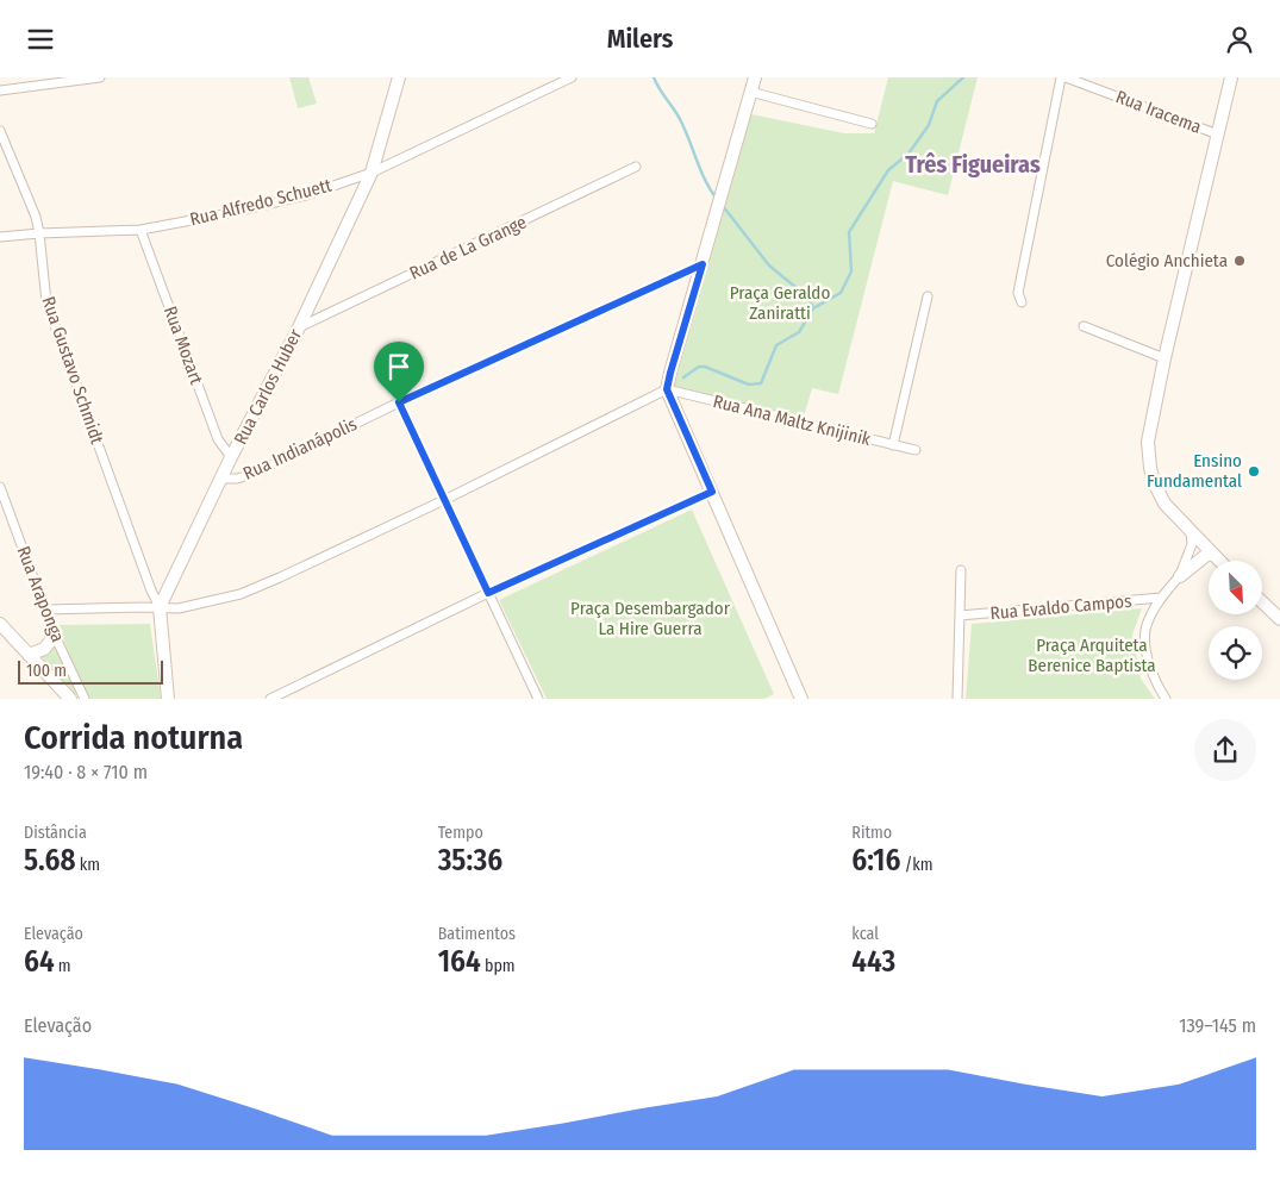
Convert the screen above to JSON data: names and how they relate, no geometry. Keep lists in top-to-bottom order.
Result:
{
  "streets": {
    "street": [
      "Rua Iracema",
      "Rua Alfredo Schuett",
      "Rua de La Grange",
      "Rua Mozart",
      "Rua Gustavo Schmidt",
      "Rua Carlos Huber",
      "Rua Ana Maltz Knijinik",
      "Rua Indianápolis",
      "Rua Araponga",
      "Rua Evaldo Campos"
    ]
  },
  "crossings": [
    ["Rua Alfredo Schuett", "Rua Mozart"],
    ["Rua Alfredo Schuett", "Rua Gustavo Schmidt"],
    ["Rua Alfredo Schuett", "Rua Carlos Huber"],
    ["Rua de La Grange", "Rua Carlos Huber"],
    ["Rua Mozart", "Rua Carlos Huber"],
    ["Rua Gustavo Schmidt", "Rua Carlos Huber"],
    ["Rua Carlos Huber", "Rua Indianápolis"]
  ],
  "districts": ["Três Figueiras"],
  "parks": ["Praça Geraldo Zaniratti", "Praça Desembargador La Hire Guerra", "Praça Arquiteta Berenice Baptista"],
  "places": ["Colégio Anchieta", "Ensino Fundamental"],
  "scale_bar": "100 m",
  "north": "bottom right",
  "page": {
    "header": "Milers",
    "scale": "100 m",
    "heading": ["Corrida noturna", "19:40 · 8 × 710 m"],
    "stats": [
      ["Distância", "5.68 km"],
      ["Tempo", "35:36"],
      ["Ritmo", "6:16 /km"],
      ["Elevação", "64 m"],
      ["Batimentos", "164 bpm"],
      ["kcal", "443"]
    ],
    "chart": ["Elevação", "139–145 m"]
  }
}
